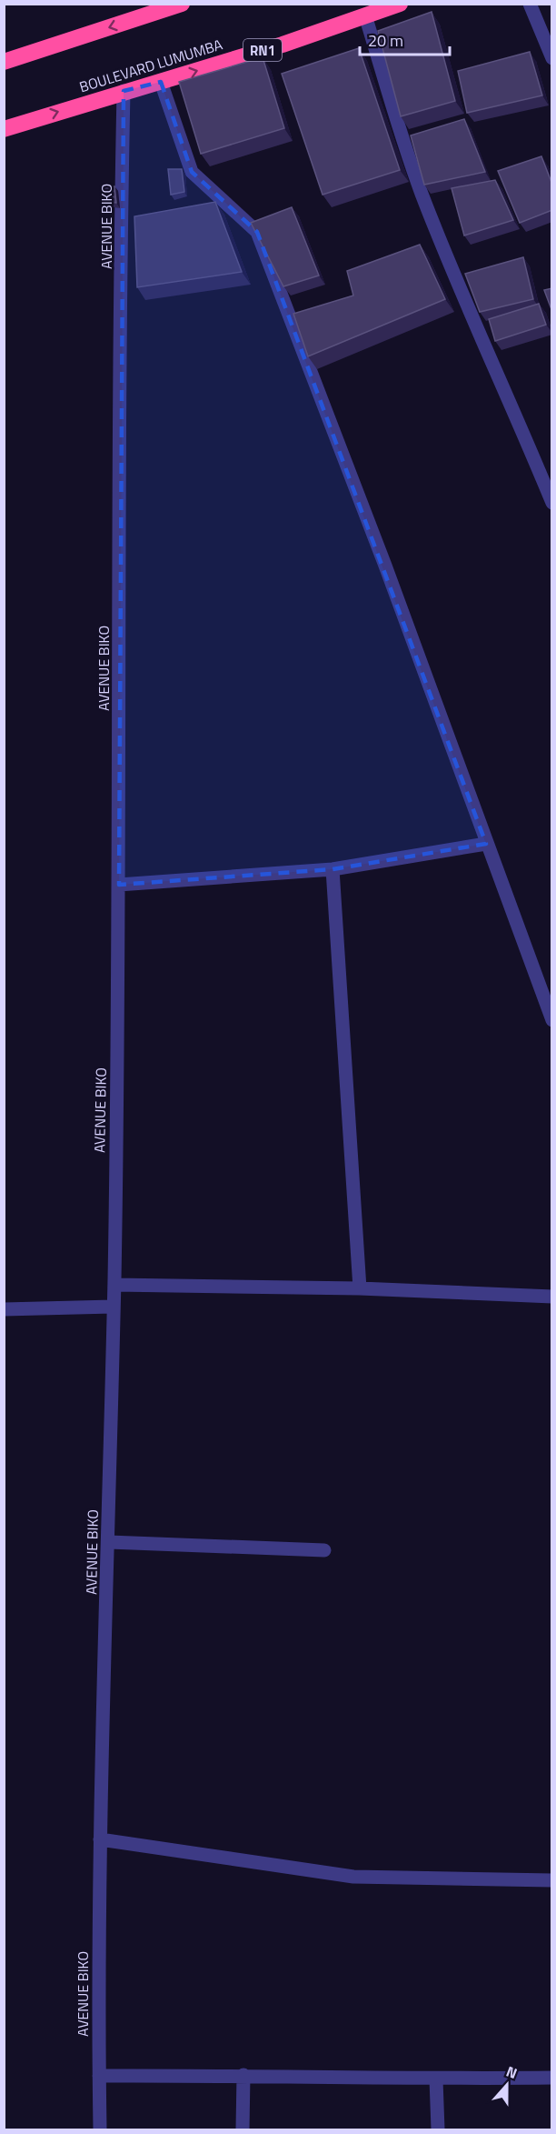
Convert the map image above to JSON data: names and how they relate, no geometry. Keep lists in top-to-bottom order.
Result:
{
  "streets": {
    "highway": ["RN1", "BOULEVARD LUMUMBA"],
    "street": ["AVENUE BIKO"]
  },
  "crossings": [
    ["BOULEVARD LUMUMBA", "AVENUE BIKO"]
  ],
  "scale_bar": "20 m",
  "north": "top"
}
